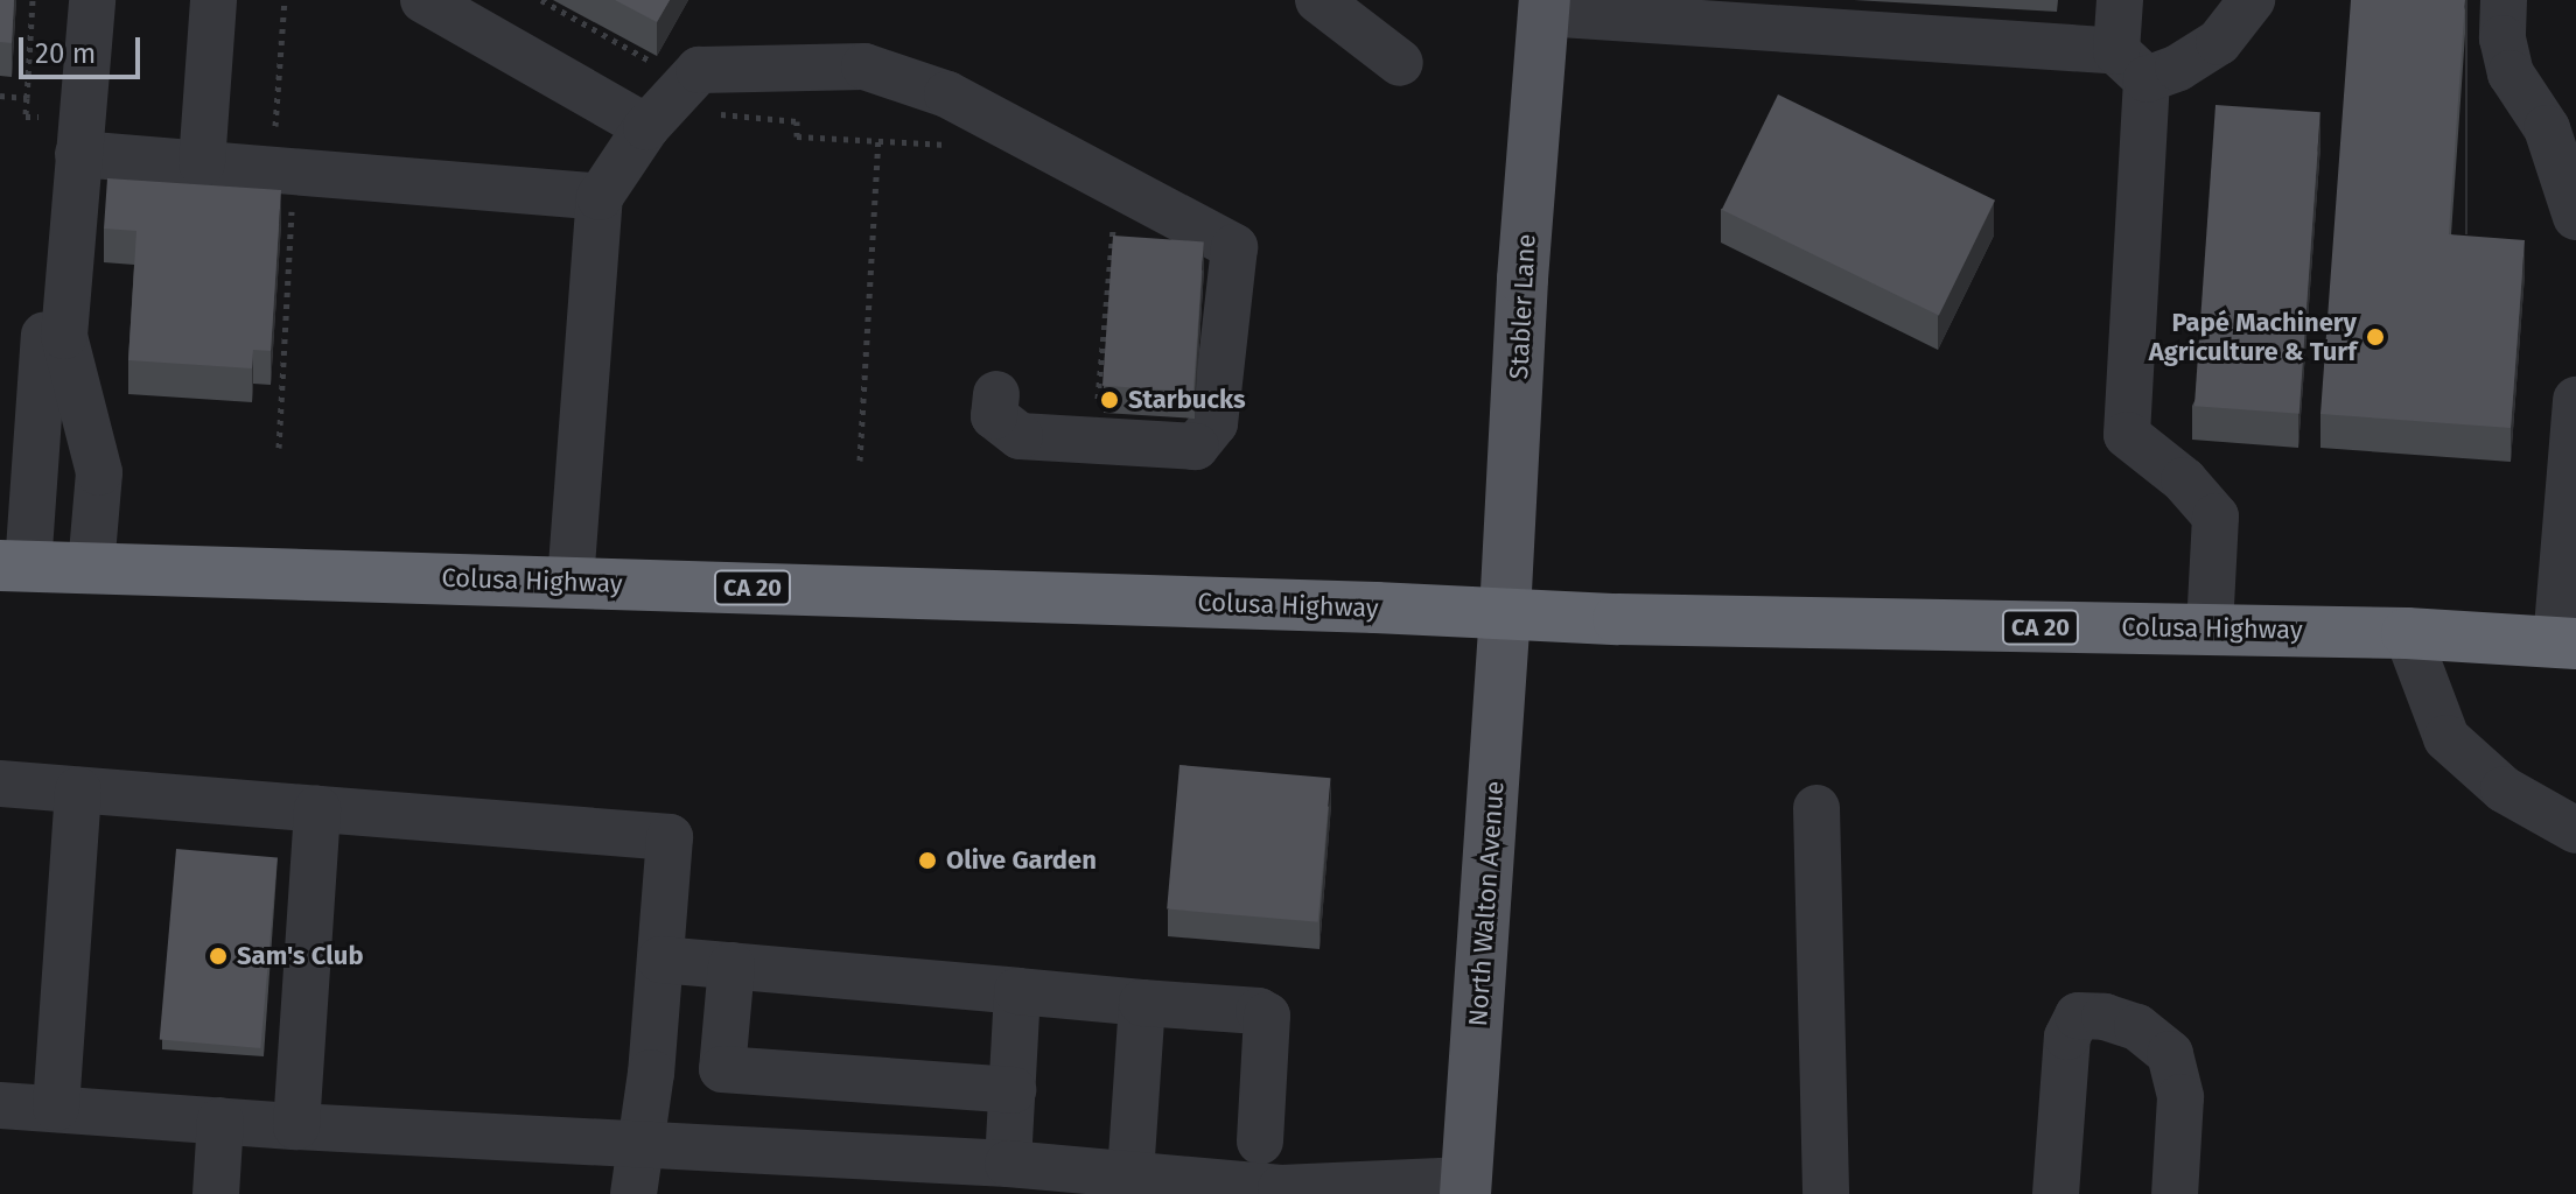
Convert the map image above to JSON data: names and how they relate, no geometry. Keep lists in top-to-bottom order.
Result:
{
  "streets": {
    "highway": ["Colusa Highway", "CA 20"],
    "main road": ["Stabler Lane", "North Walton Avenue"]
  },
  "crossings": [
    ["Stabler Lane", "Colusa Highway"],
    ["Stabler Lane", "North Walton Avenue"],
    ["Colusa Highway", "North Walton Avenue"]
  ],
  "places": [
    "Papé Machinery Agriculture & Turf",
    "Starbucks",
    "Olive Garden",
    "Sam's Club"
  ],
  "scale_bar": "20 m"
}
